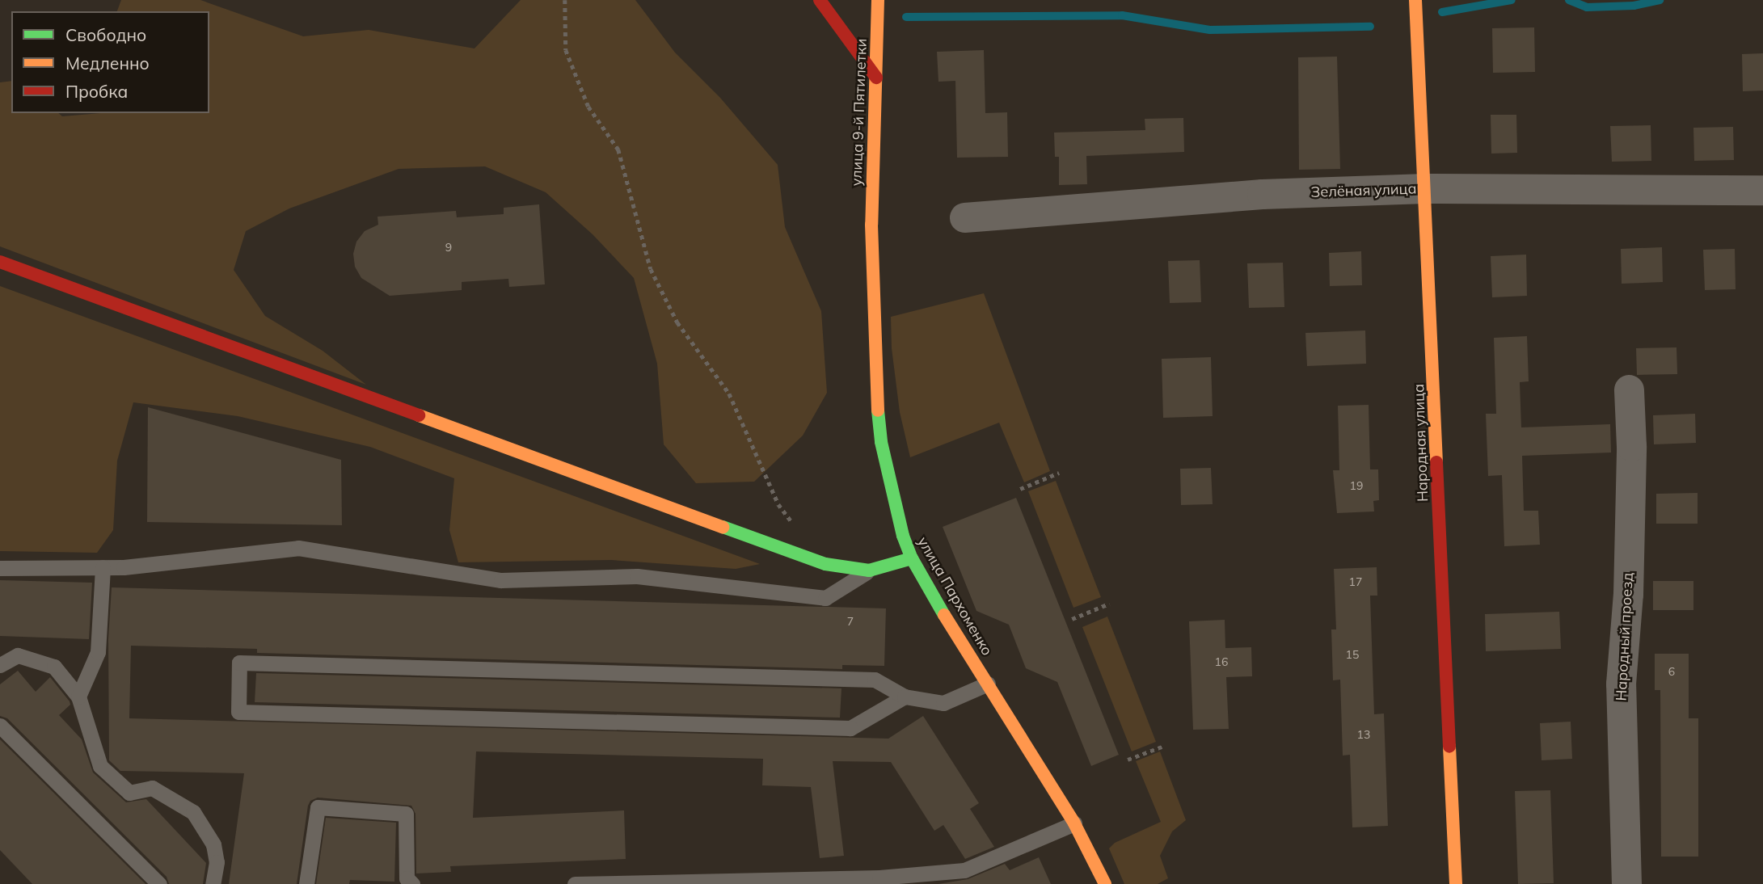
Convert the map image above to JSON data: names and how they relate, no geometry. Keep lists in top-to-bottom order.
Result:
{
  "streets": {
    "street": [
      "улица 9-й Пятилетки",
      "Зелёная улица",
      "Народная улица",
      "улица Пархоменко",
      "Народный проезд"
    ]
  },
  "crossings": [
    ["улица 9-й Пятилетки", "улица Пархоменко"],
    ["Зелёная улица", "Народная улица"]
  ],
  "house_numbers": [
    "9",
    "19",
    "17",
    "7",
    "15",
    "16",
    "6",
    "13"
  ],
  "legend": ["Свободно", "Медленно", "Пробка"]
}
